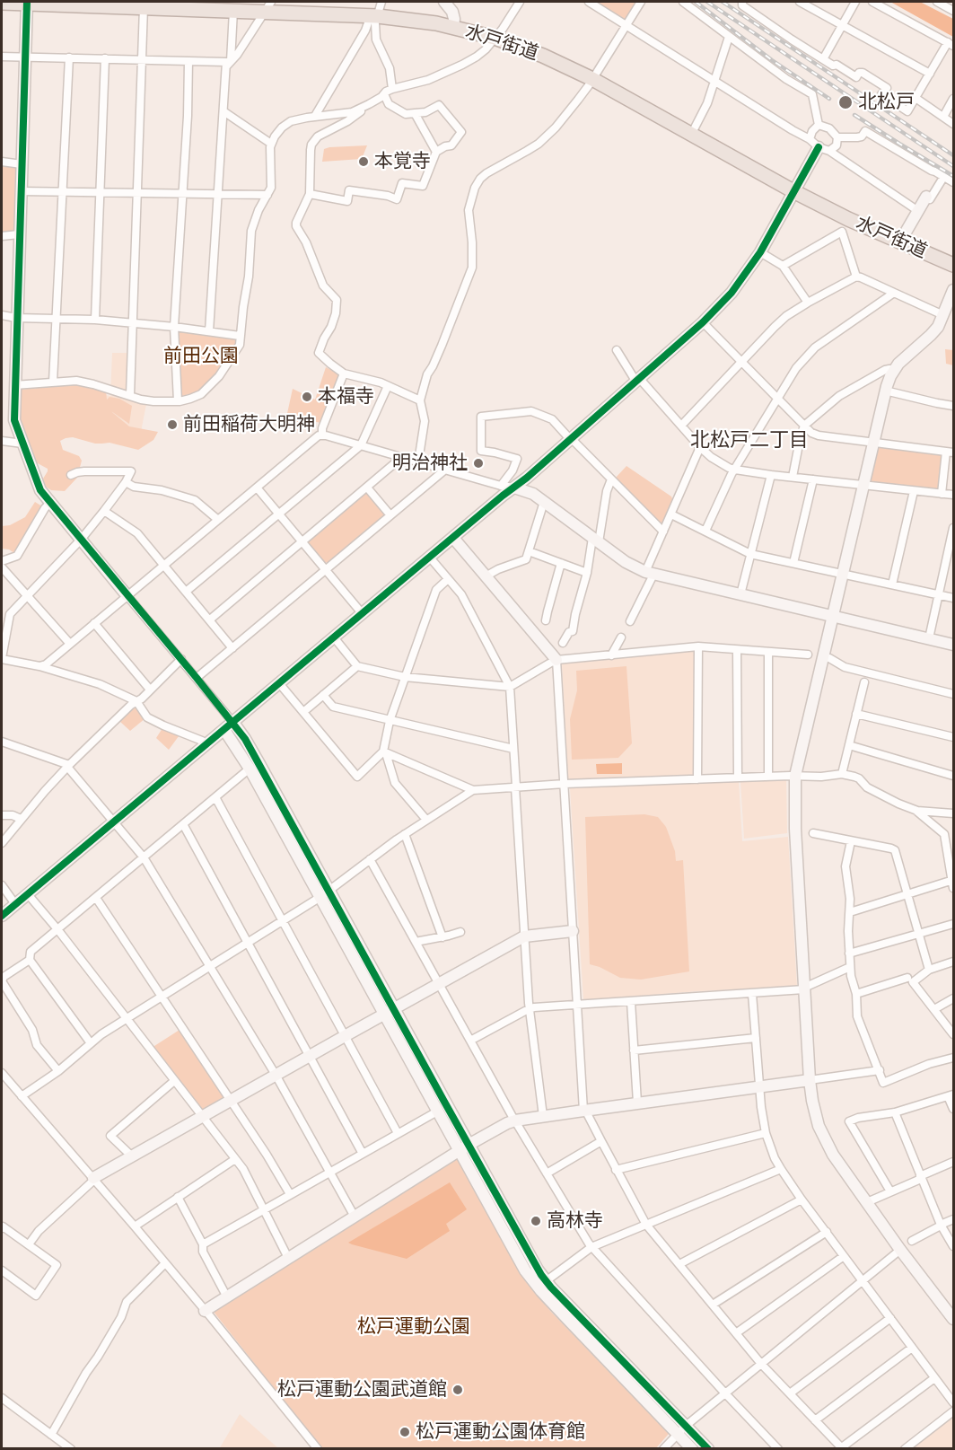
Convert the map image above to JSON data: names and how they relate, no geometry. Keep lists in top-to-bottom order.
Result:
{
  "streets": {
    "highway": ["水戸街道"]
  },
  "districts": ["北松戸二丁目"],
  "parks": ["前田公園", "松戸運動公園"],
  "places": [
    "北松戸",
    "本覚寺",
    "本福寺",
    "前田稲荷大明神",
    "明治神社",
    "高林寺",
    "松戸運動公園武道館",
    "松戸運動公園体育館"
  ]
}
